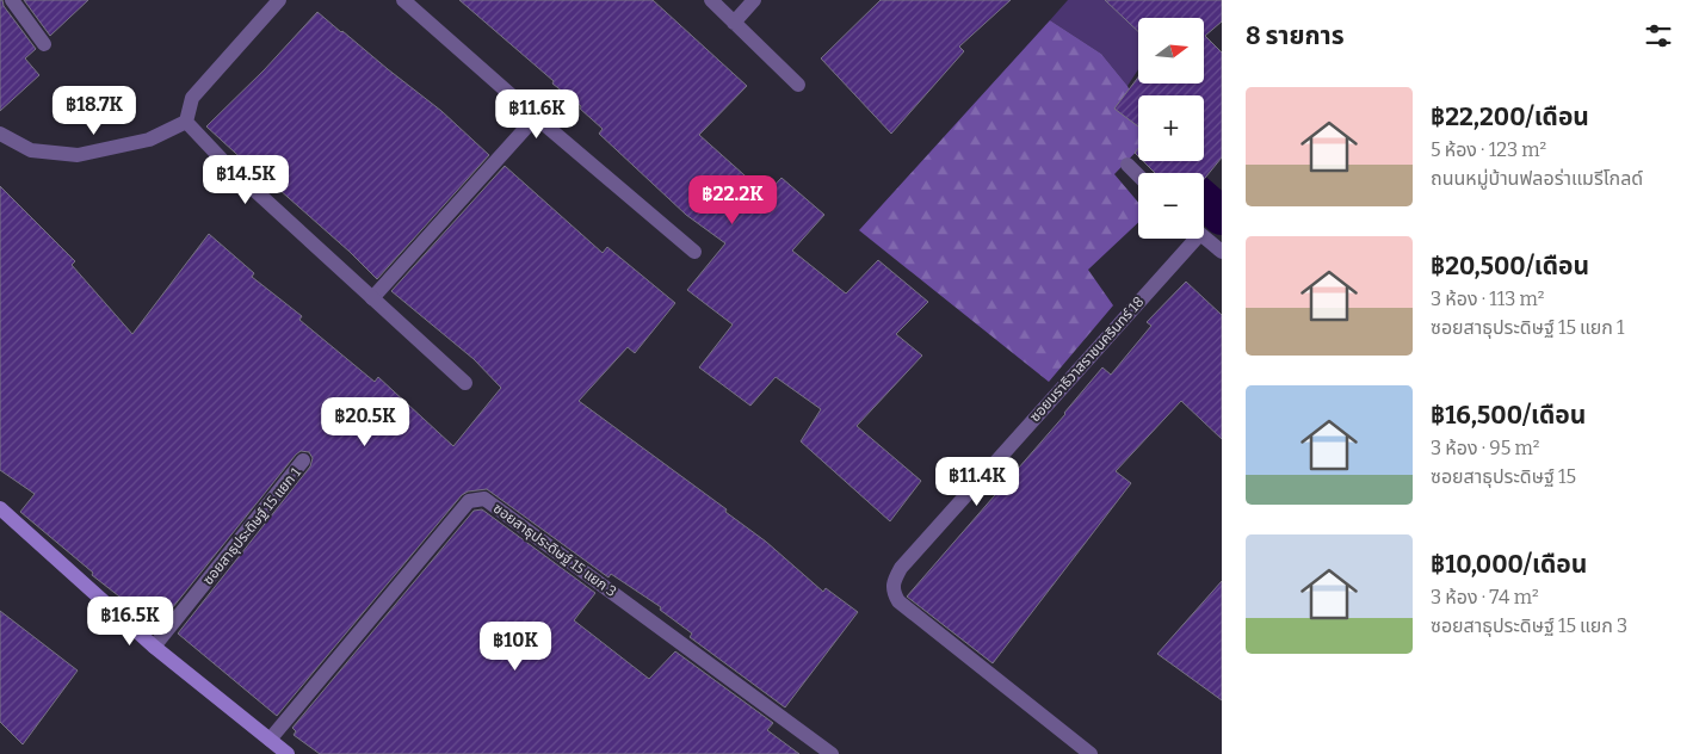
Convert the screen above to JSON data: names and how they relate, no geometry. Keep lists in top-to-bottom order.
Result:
{
  "streets": {
    "street": ["ซอยนราธิวาสราชนครินทร์ 18", "ซอยสาธุประดิษฐ์ 15 แยก 1", "ซอยสาธุประดิษฐ์ 15 แยก 3"]
  },
  "north": "right",
  "page": {
    "heading": "8 รายการ",
    "map_buttons": ["+", "−"],
    "list": [
      {
        "name": "฿22,200/เดือน",
        "note": "5 ห้อง · 123 m² · ถนนหมู่บ้านฟลอร่าแมรีโกลด์"
      },
      {
        "name": "฿20,500/เดือน",
        "note": "3 ห้อง · 113 m² · ซอยสาธุประดิษฐ์ 15 แยก 1"
      },
      {
        "name": "฿16,500/เดือน",
        "note": "3 ห้อง · 95 m² · ซอยสาธุประดิษฐ์ 15"
      },
      {
        "name": "฿10,000/เดือน",
        "note": "3 ห้อง · 74 m² · ซอยสาธุประดิษฐ์ 15 แยก 3"
      }
    ],
    "price": [
      "฿18.7K",
      "฿11.6K",
      "฿14.5K",
      "฿22.2K",
      "฿20.5K",
      "฿11.4K",
      "฿16.5K",
      "฿10K"
    ]
  }
}
